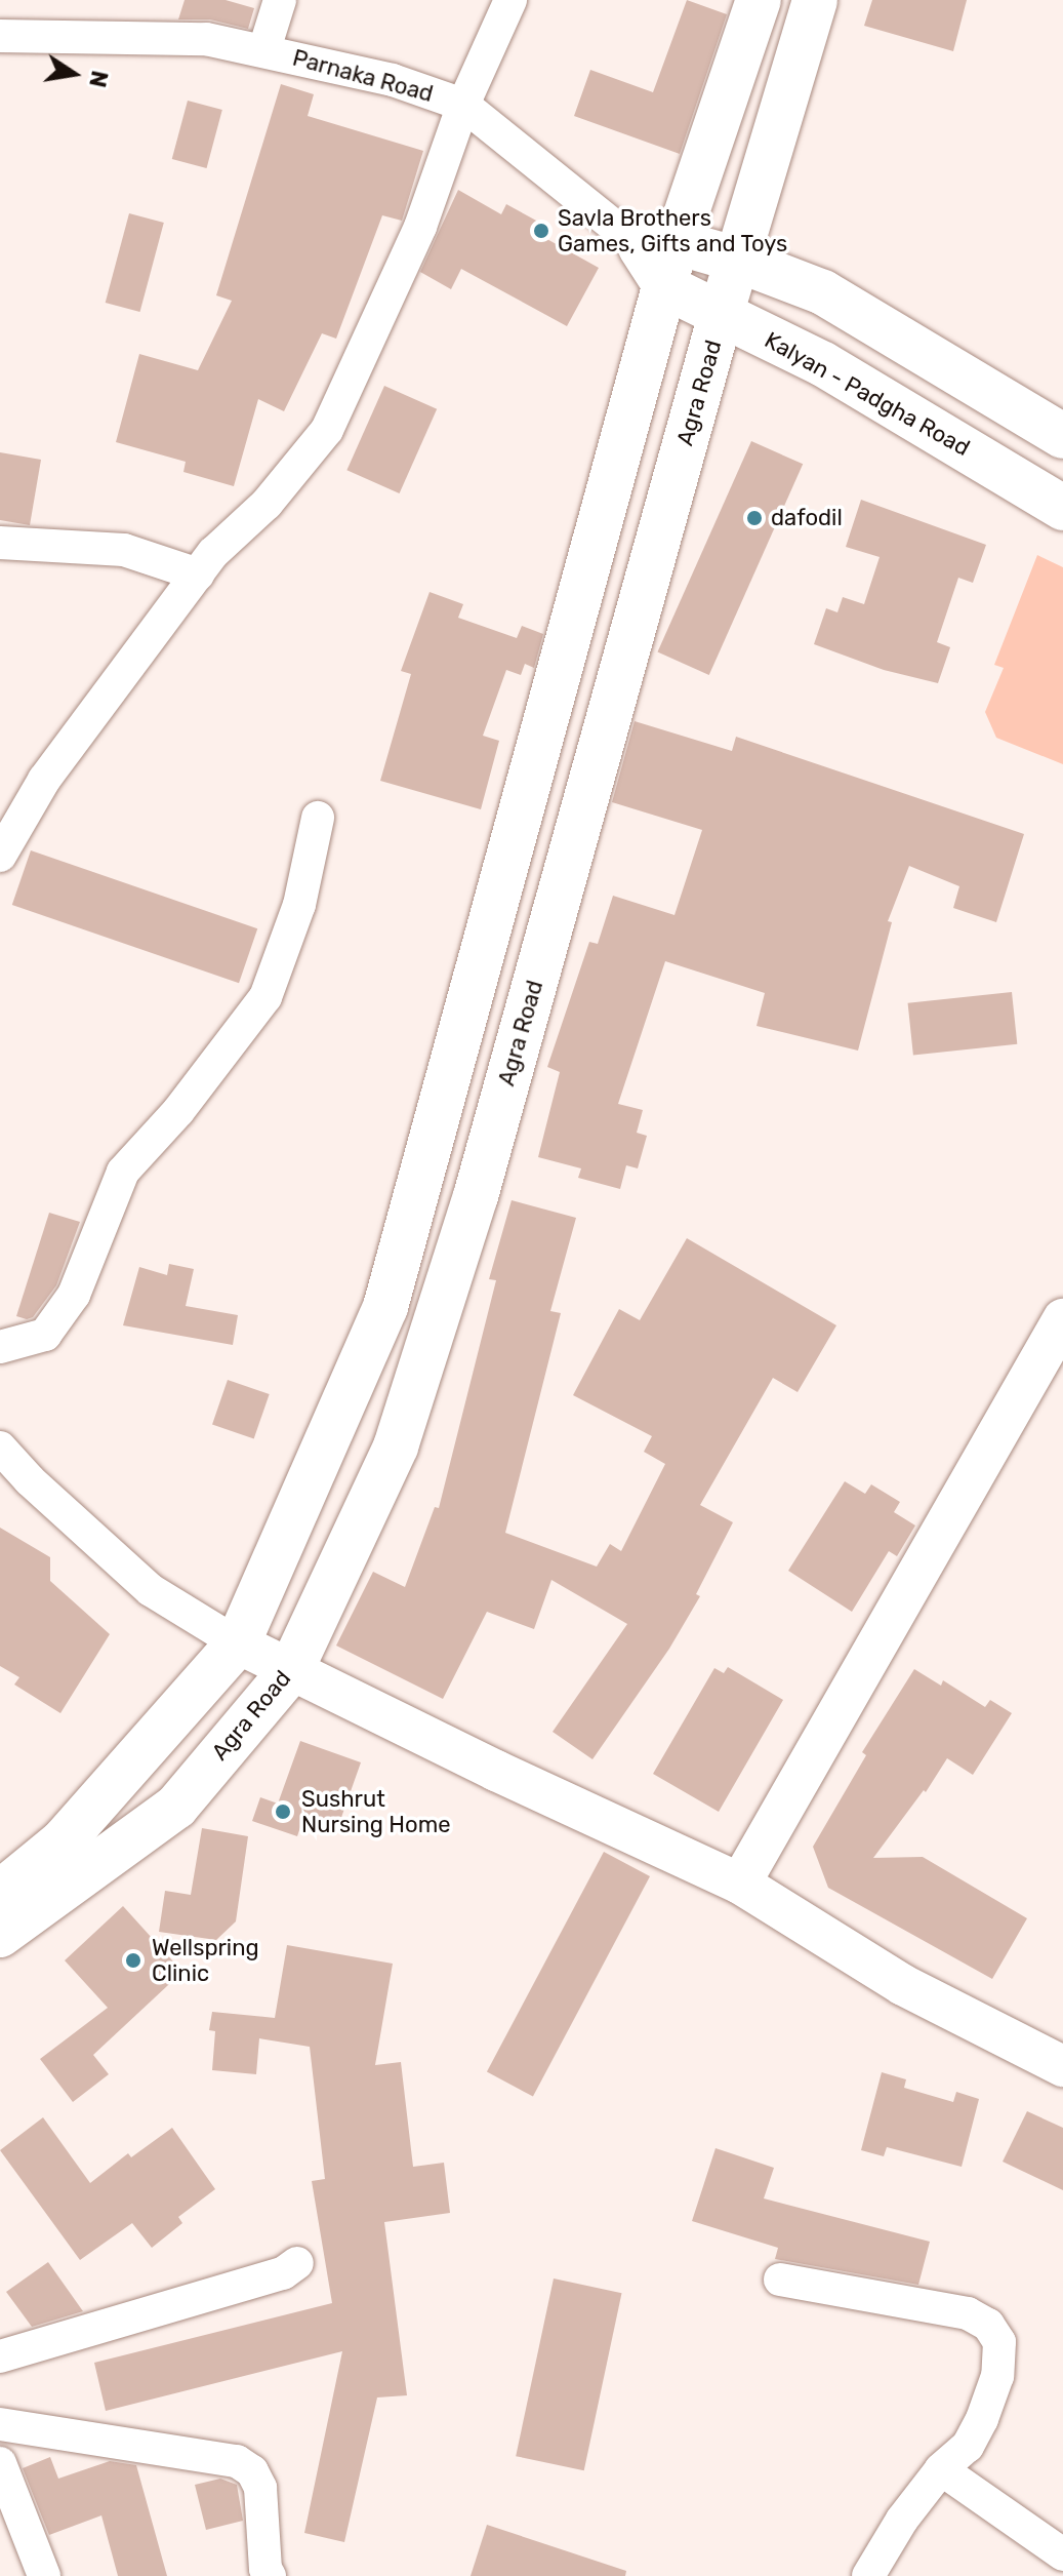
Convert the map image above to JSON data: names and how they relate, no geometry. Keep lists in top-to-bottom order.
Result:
{
  "streets": {
    "main road": ["Agra Road", "Kalyan - Padgha Road"],
    "street": ["Parnaka Road"]
  },
  "crossings": [
    ["Agra Road", "Kalyan - Padgha Road"]
  ],
  "places": [
    "Savla Brothers Games, Gifts and Toys",
    "dafodil",
    "Sushrut Nursing Home",
    "Wellspring Clinic"
  ],
  "north": "right"
}
